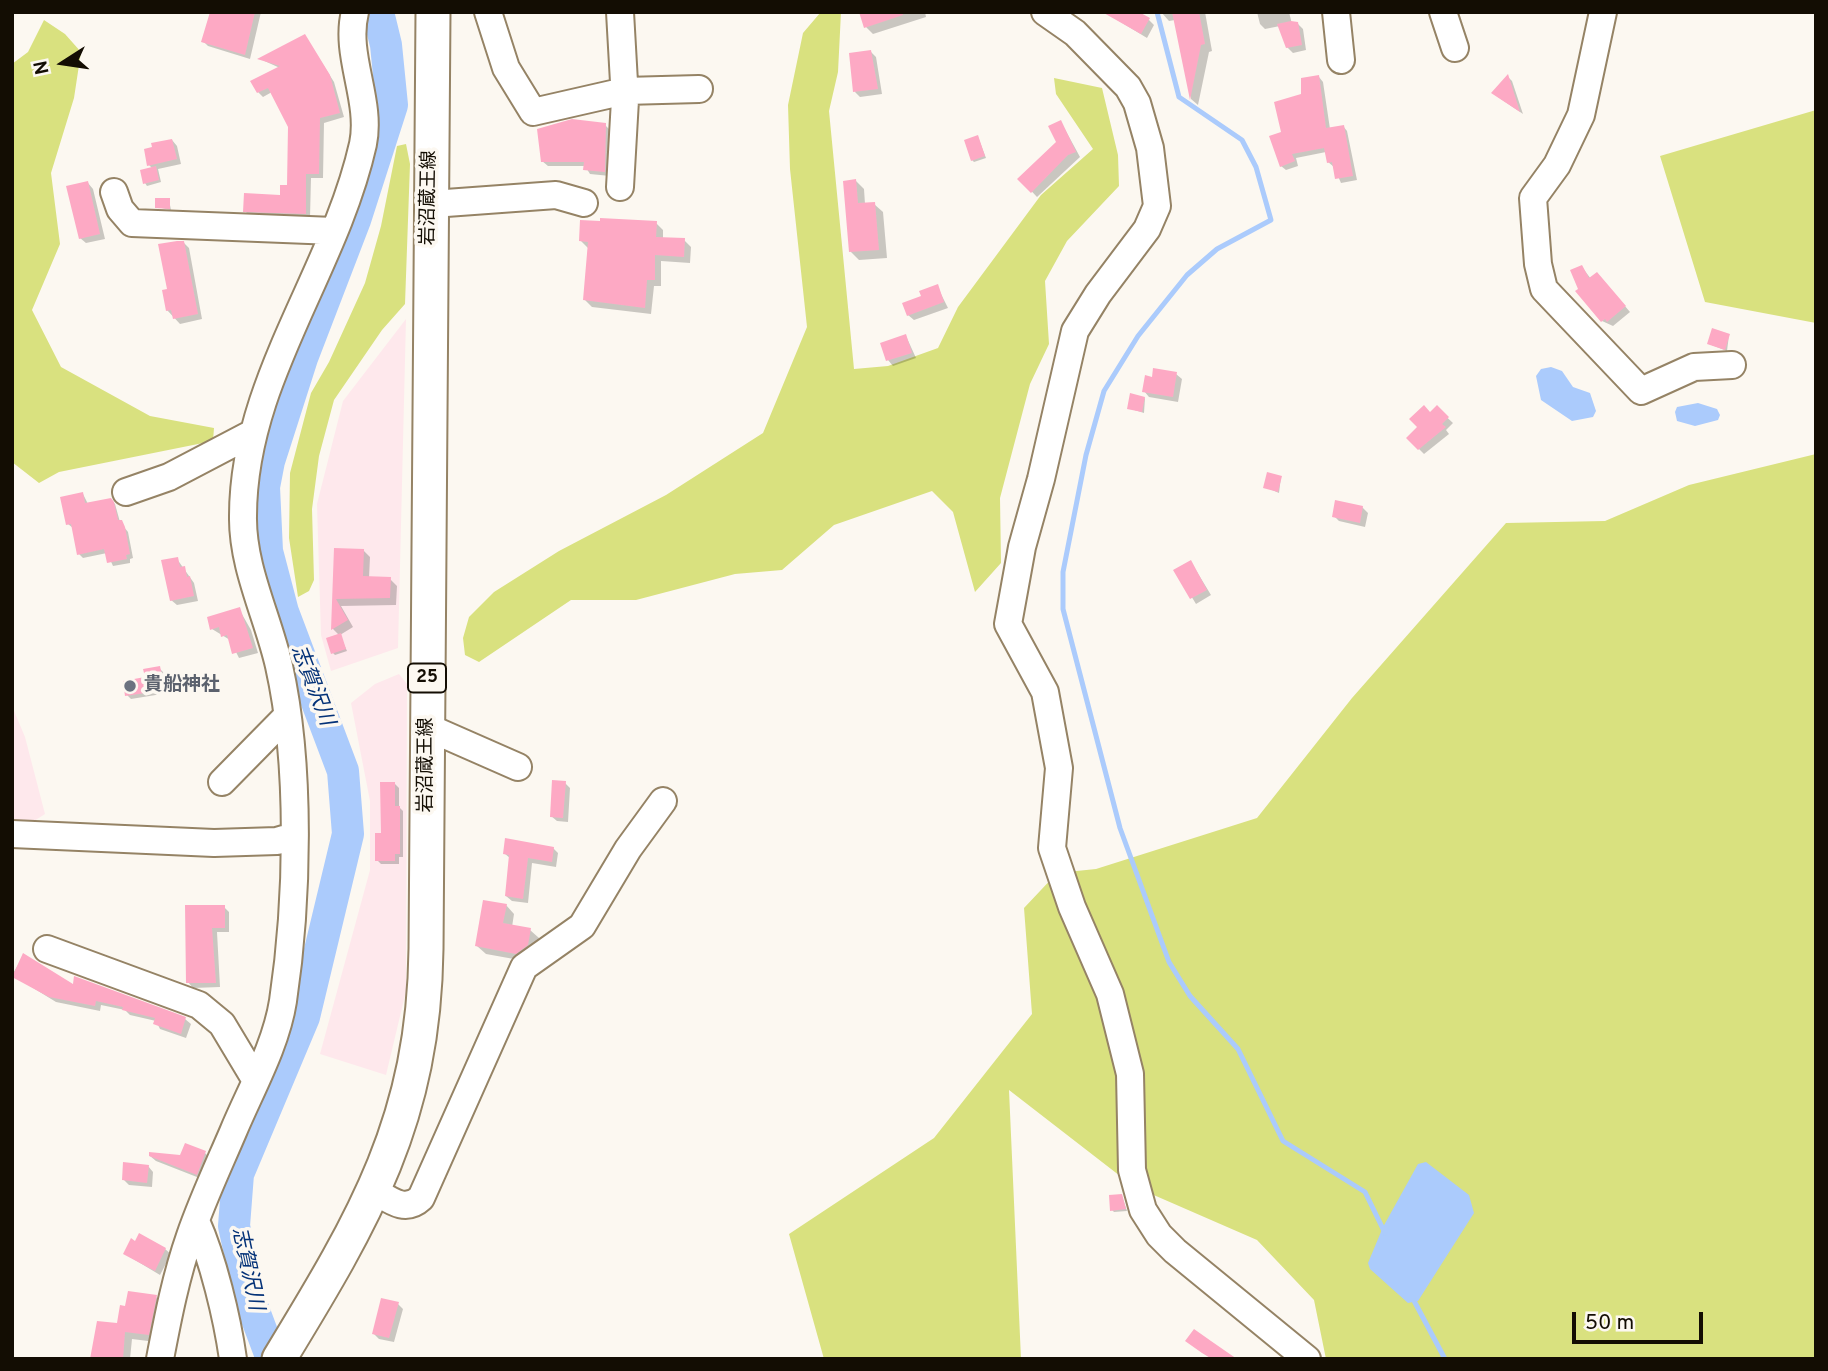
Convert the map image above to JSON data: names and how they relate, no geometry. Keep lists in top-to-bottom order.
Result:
{
  "streets": {
    "main road": ["岩沼蔵王線", "25"]
  },
  "water": ["志賀沢川"],
  "places": ["貴船神社"],
  "scale_bar": "50 m",
  "north": "left"
}
